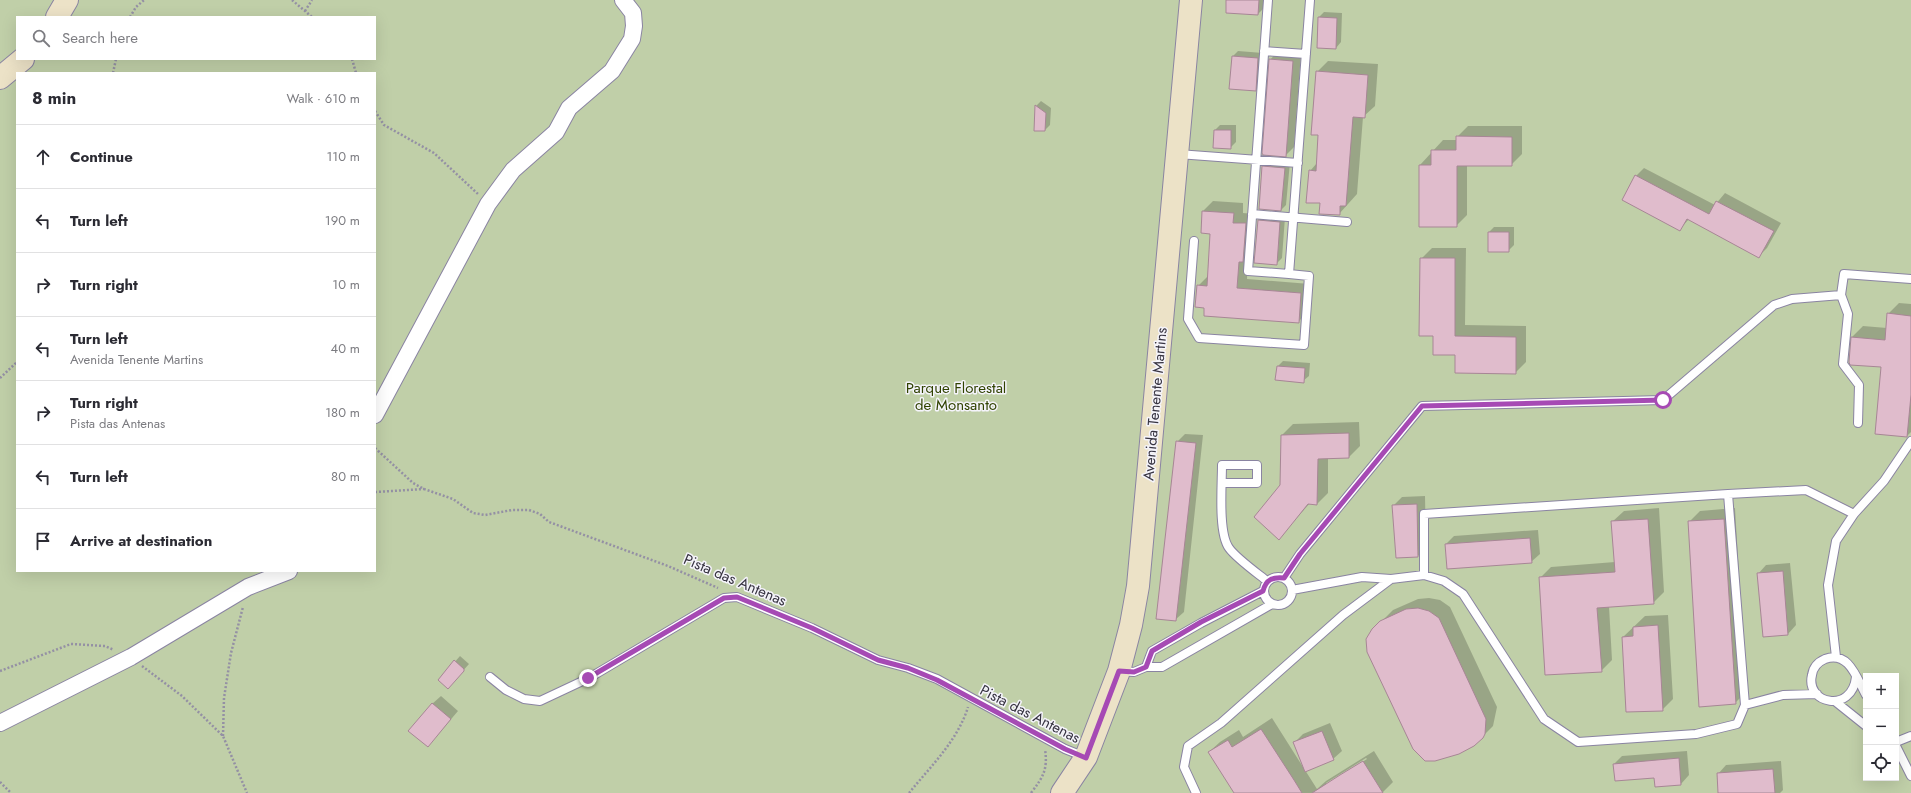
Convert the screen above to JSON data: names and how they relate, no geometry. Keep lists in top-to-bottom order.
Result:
{
  "streets": {
    "street": ["Avenida Tenente Martins"],
    "lane": ["Pista das Antenas"]
  },
  "crossings": [
    ["Avenida Tenente Martins", "Pista das Antenas"]
  ],
  "parks": ["Parque Florestal de Monsanto"],
  "page": {
    "search": "Search here",
    "heading": ["8 min", "Walk · 610 m"],
    "list": [
      ["Continue", "110 m"],
      ["Turn left", "190 m"],
      ["Turn right", "10 m"],
      ["Turn left", "Avenida Tenente Martins", "40 m"],
      ["Turn right", "Pista das Antenas", "180 m"],
      ["Turn left", "80 m"],
      "Arrive at destination"
    ],
    "map_buttons": ["+", "−"]
  }
}
